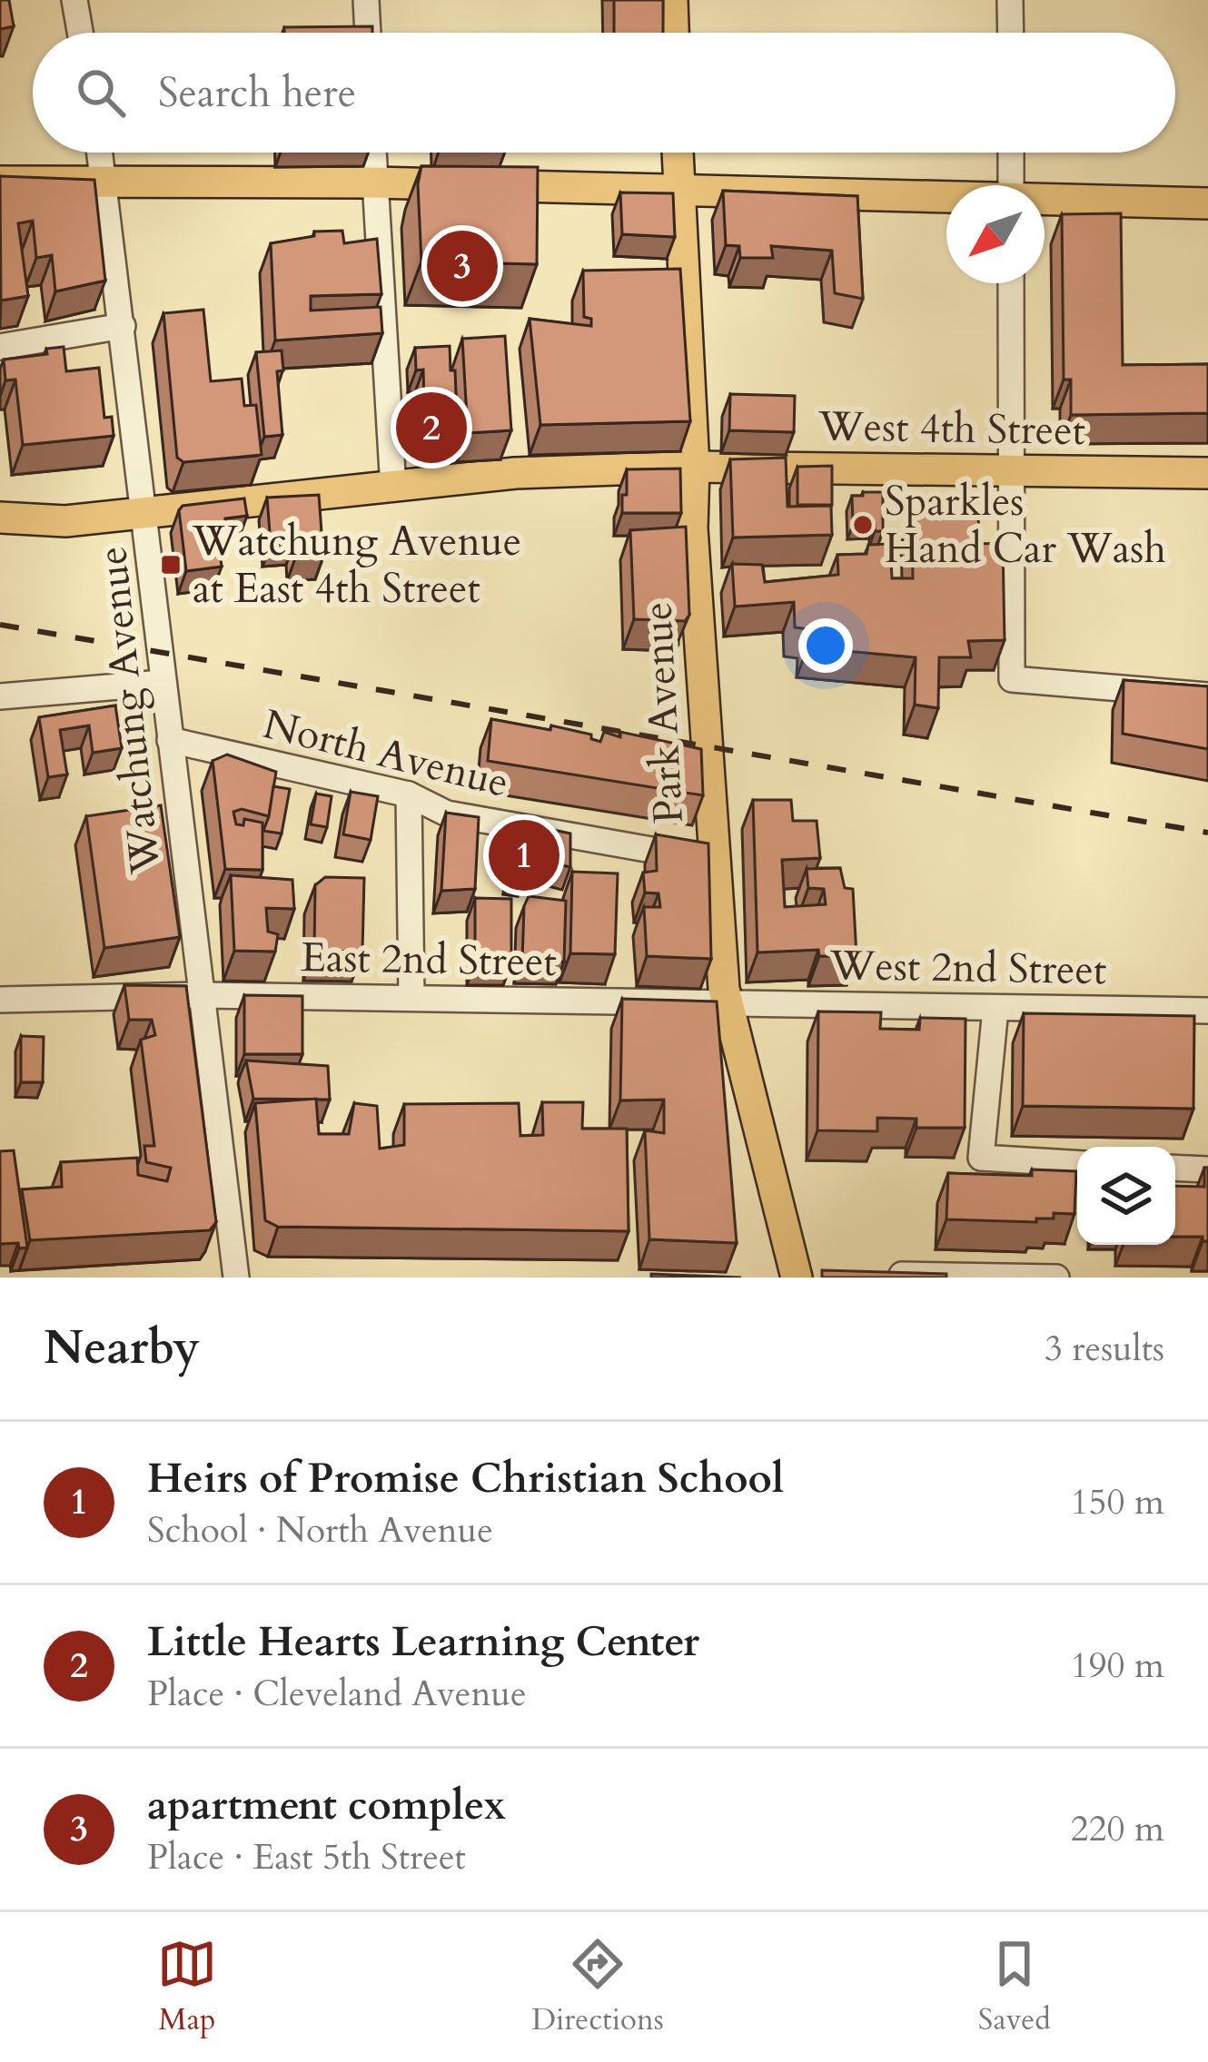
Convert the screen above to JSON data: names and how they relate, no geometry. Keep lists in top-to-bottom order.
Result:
{
  "streets": {
    "main road": ["West 4th Street", "Park Avenue"],
    "street": [
      "Watchung Avenue",
      "North Avenue",
      "East 2nd Street",
      "West 2nd Street"
    ]
  },
  "crossings": [
    ["West 4th Street", "Watchung Avenue"],
    ["West 4th Street", "Park Avenue"],
    ["Watchung Avenue", "North Avenue"],
    ["Watchung Avenue", "East 2nd Street"],
    ["Park Avenue", "North Avenue"],
    ["Park Avenue", "East 2nd Street"],
    ["Park Avenue", "West 2nd Street"],
    ["East 2nd Street", "West 2nd Street"]
  ],
  "places": {
    "other": ["Sparkles Hand Car Wash"],
    "transit": ["Watchung Avenue at East 4th Street"]
  },
  "north": "bottom left",
  "page": {
    "search": "Search here",
    "pins": ["3", "2", "1"],
    "heading": ["Nearby", "3 results"],
    "list": [
      {
        "mark": "1",
        "name": "Heirs of Promise Christian School",
        "note": "School · North Avenue",
        "value": "150 m"
      },
      {
        "mark": "2",
        "name": "Little Hearts Learning Center",
        "note": "Place · Cleveland Avenue",
        "value": "190 m"
      },
      {
        "mark": "3",
        "name": "apartment complex",
        "note": "Place · East 5th Street",
        "value": "220 m"
      }
    ],
    "nav": ["Map", "Directions", "Saved"]
  }
}
